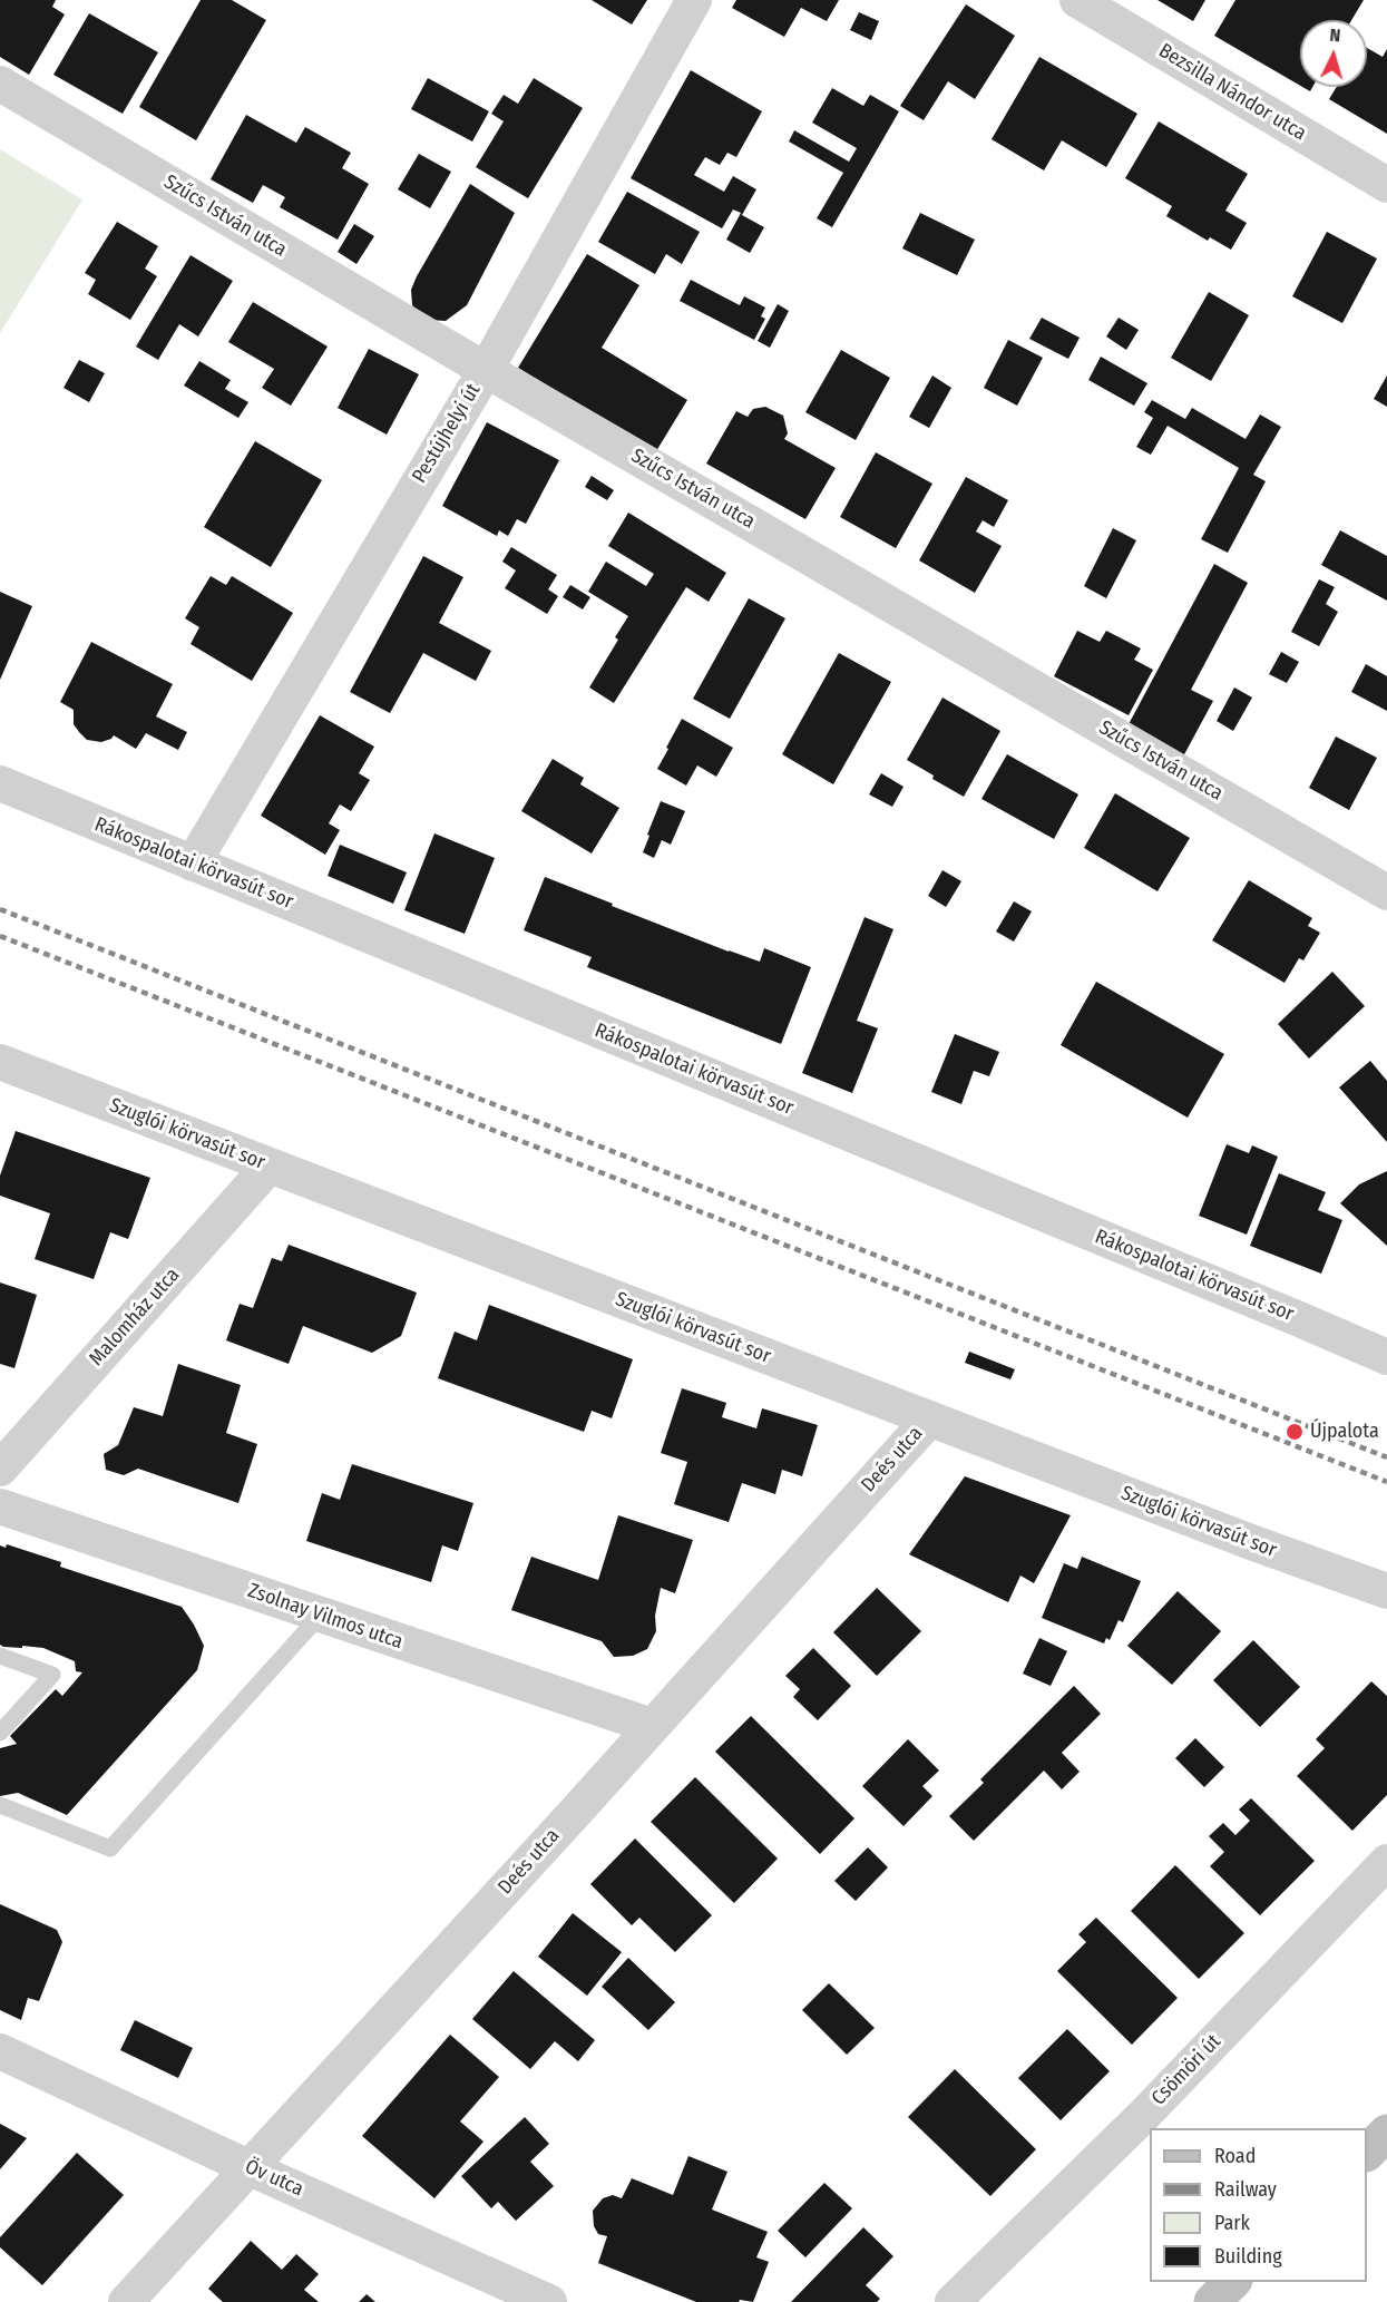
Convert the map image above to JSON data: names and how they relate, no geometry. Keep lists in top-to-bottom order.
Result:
{
  "streets": {
    "street": [
      "Bezsilla Nándor utca",
      "Szűcs István utca",
      "Pestújhelyi út",
      "Rákospalotai körvasút sor",
      "Szuglói körvasút sor",
      "Malomház utca",
      "Deés utca",
      "Zsolnay Vilmos utca",
      "Csömöri út",
      "Öv utca"
    ]
  },
  "crossings": [
    ["Szűcs István utca", "Pestújhelyi út"],
    ["Pestújhelyi út", "Rákospalotai körvasút sor"],
    ["Szuglói körvasút sor", "Malomház utca"],
    ["Szuglói körvasút sor", "Deés utca"],
    ["Deés utca", "Zsolnay Vilmos utca"],
    ["Deés utca", "Öv utca"]
  ],
  "places": ["Újpalota"],
  "legend": [
    "Road",
    "Railway",
    "Park",
    "Building"
  ],
  "north": "top"
}
